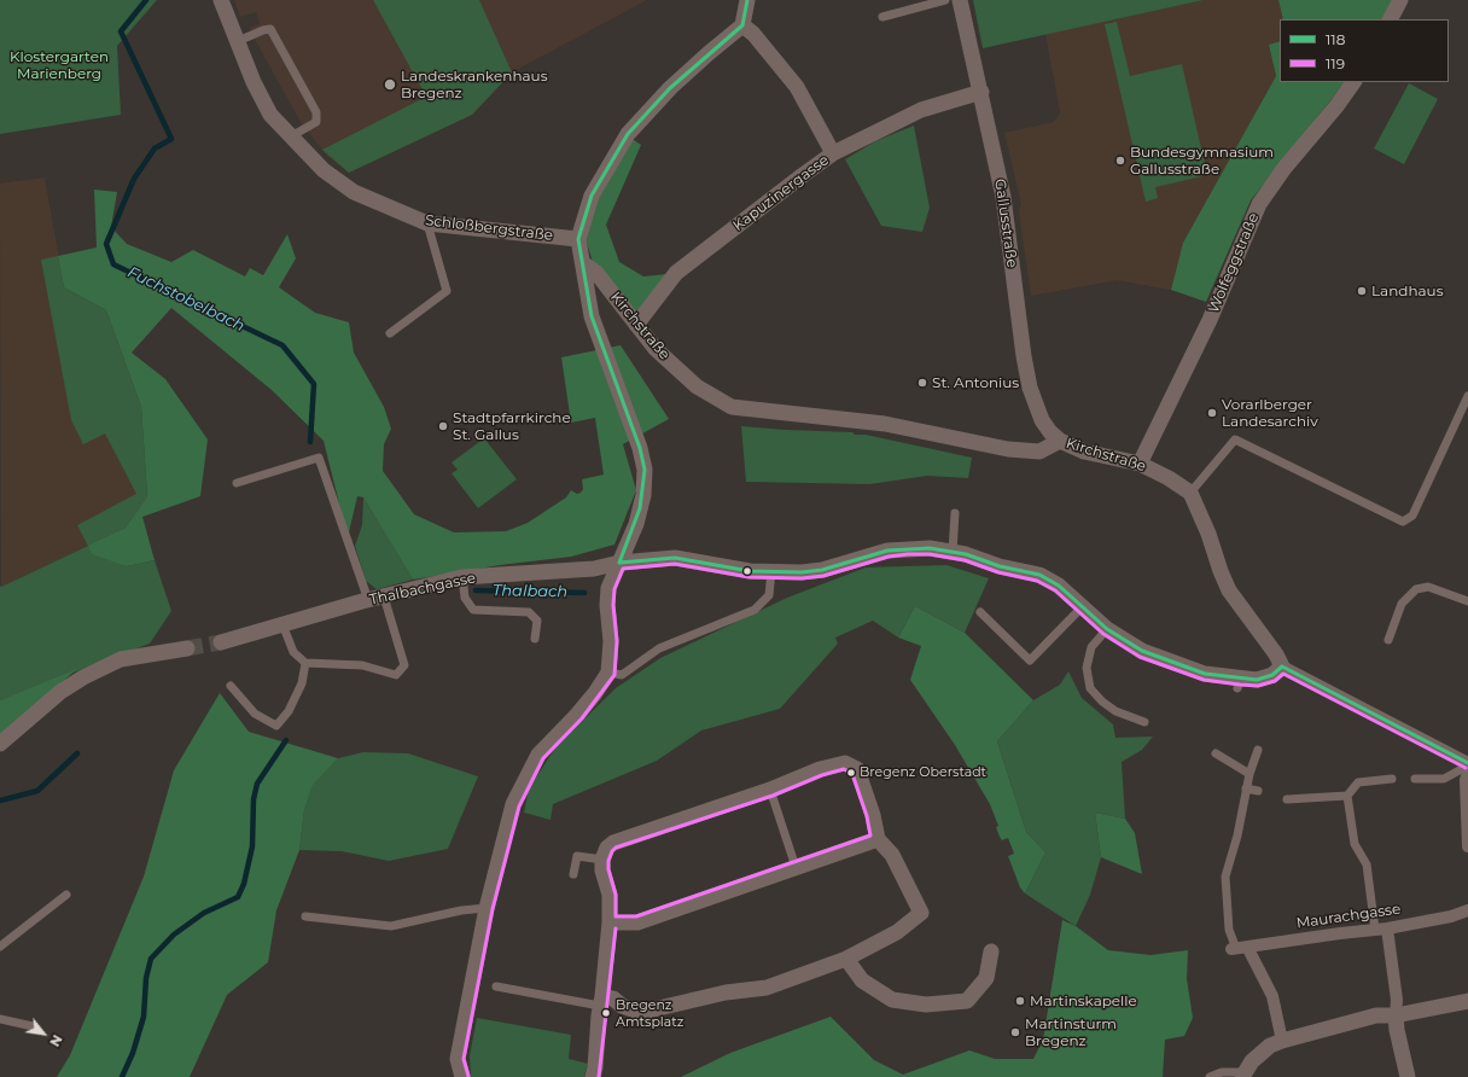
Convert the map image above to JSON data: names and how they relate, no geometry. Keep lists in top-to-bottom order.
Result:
{
  "streets": {
    "street": [
      "Kapuzinergasse",
      "Gallusstraße",
      "Schloßbergstraße",
      "Wolfeggstraße",
      "Kirchstraße",
      "Thalbachgasse",
      "Maurachgasse"
    ]
  },
  "crossings": [
    ["Kapuzinergasse", "Gallusstraße"],
    ["Kapuzinergasse", "Kirchstraße"],
    ["Gallusstraße", "Kirchstraße"],
    ["Wolfeggstraße", "Kirchstraße"]
  ],
  "water": ["Fuchstobelbach", "Thalbach"],
  "parks": ["Klostergarten Marienberg"],
  "places": [
    "Landeskrankenhaus Bregenz",
    "Bundesgymnasium Gallusstraße",
    "Landhaus",
    "St. Antonius",
    "Vorarlberger Landesarchiv",
    "Stadtpfarrkirche St. Gallus",
    "Bregenz Oberstadt",
    "Martinskapelle",
    "Bregenz Amtsplatz",
    "Martinsturm Bregenz"
  ],
  "lines": ["transit line 118", "transit line 119"],
  "legend": ["118", "119"],
  "north": "bottom right"
}
